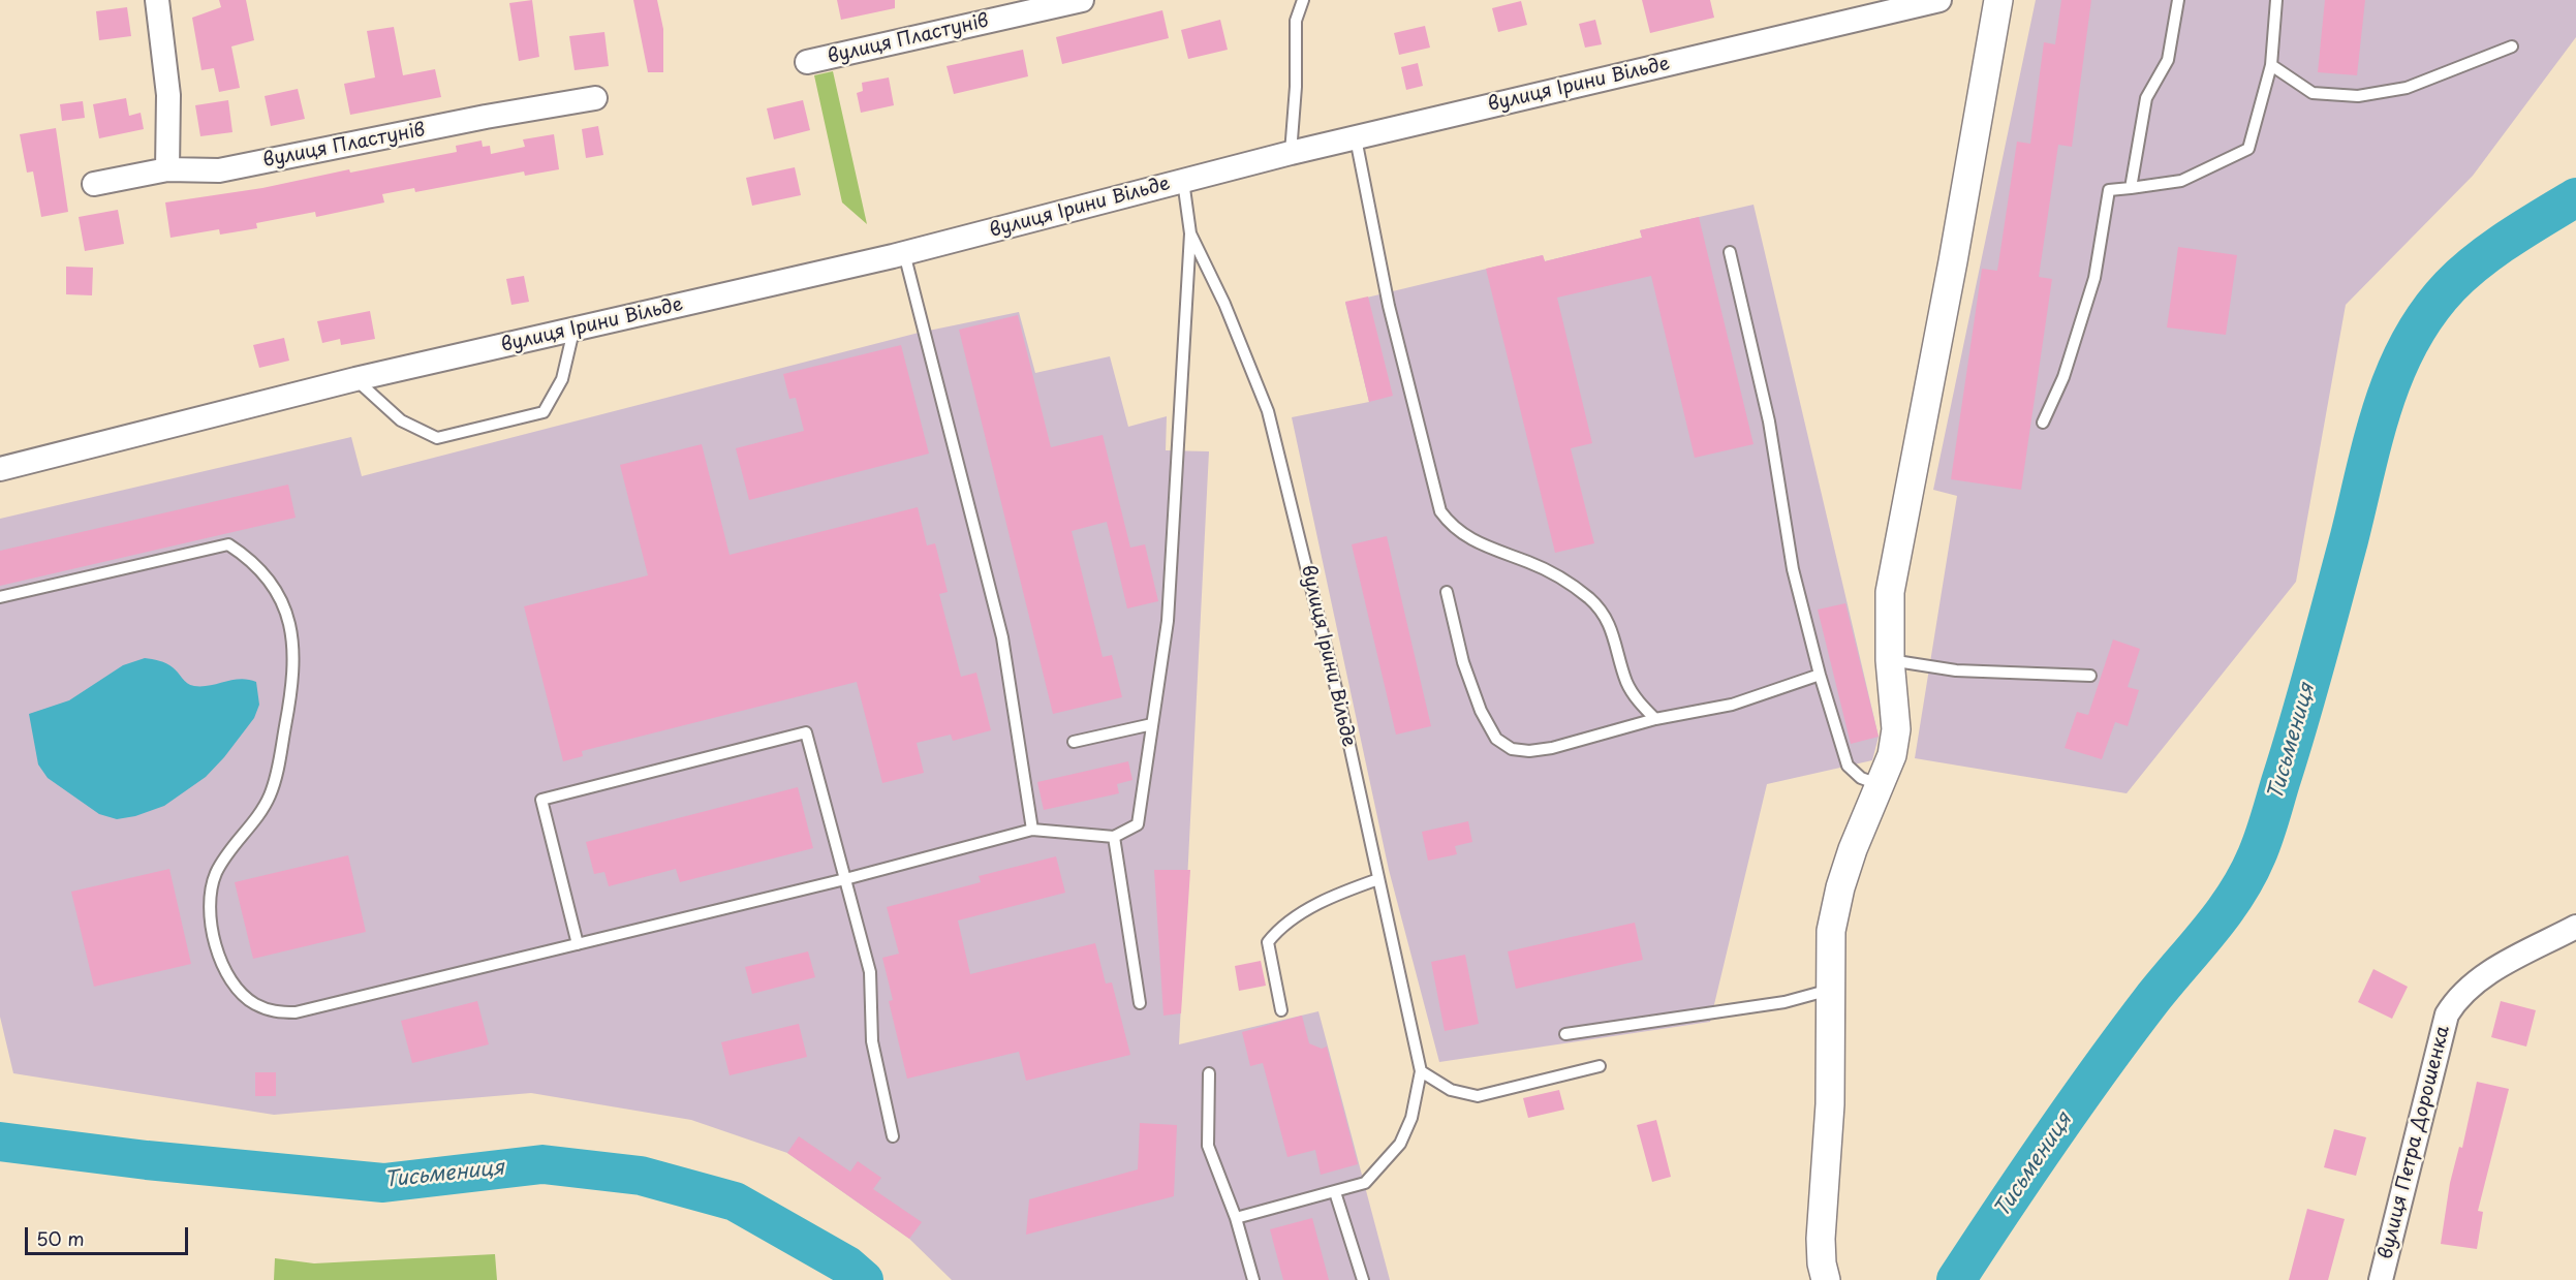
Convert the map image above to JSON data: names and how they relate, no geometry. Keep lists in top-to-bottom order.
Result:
{
  "streets": {
    "street": ["вулиця Пластунів", "вулиця Ірини Вільде", "вулиця Петра Дорошенка"]
  },
  "water": ["Тисьмениця"],
  "scale_bar": "50 m"
}
